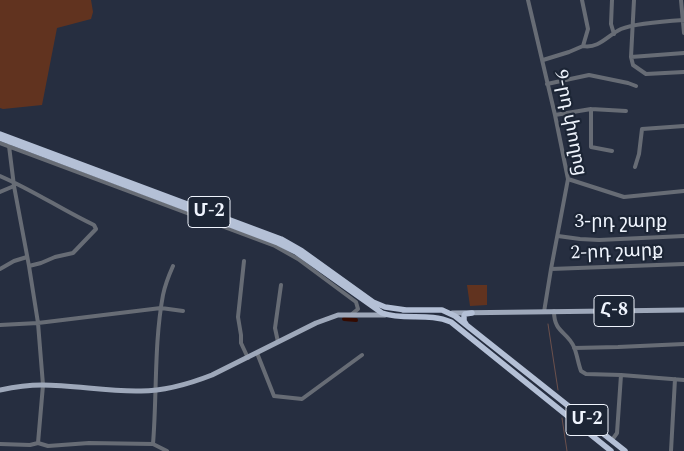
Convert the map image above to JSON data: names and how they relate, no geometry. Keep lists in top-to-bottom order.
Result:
{
  "streets": {
    "highway": ["Մ-2"],
    "main road": ["Հ-8"],
    "street": ["9-րդ փողոց", "3-րդ շարք", "2-րդ շարք"]
  },
  "crossings": [
    ["9-րդ փողոց", "3-րդ շարք"],
    ["9-րդ փողոց", "2-րդ շարք"],
    ["9-րդ փողոց", "Հ-8"],
    ["Մ-2", "Հ-8"]
  ]
}
